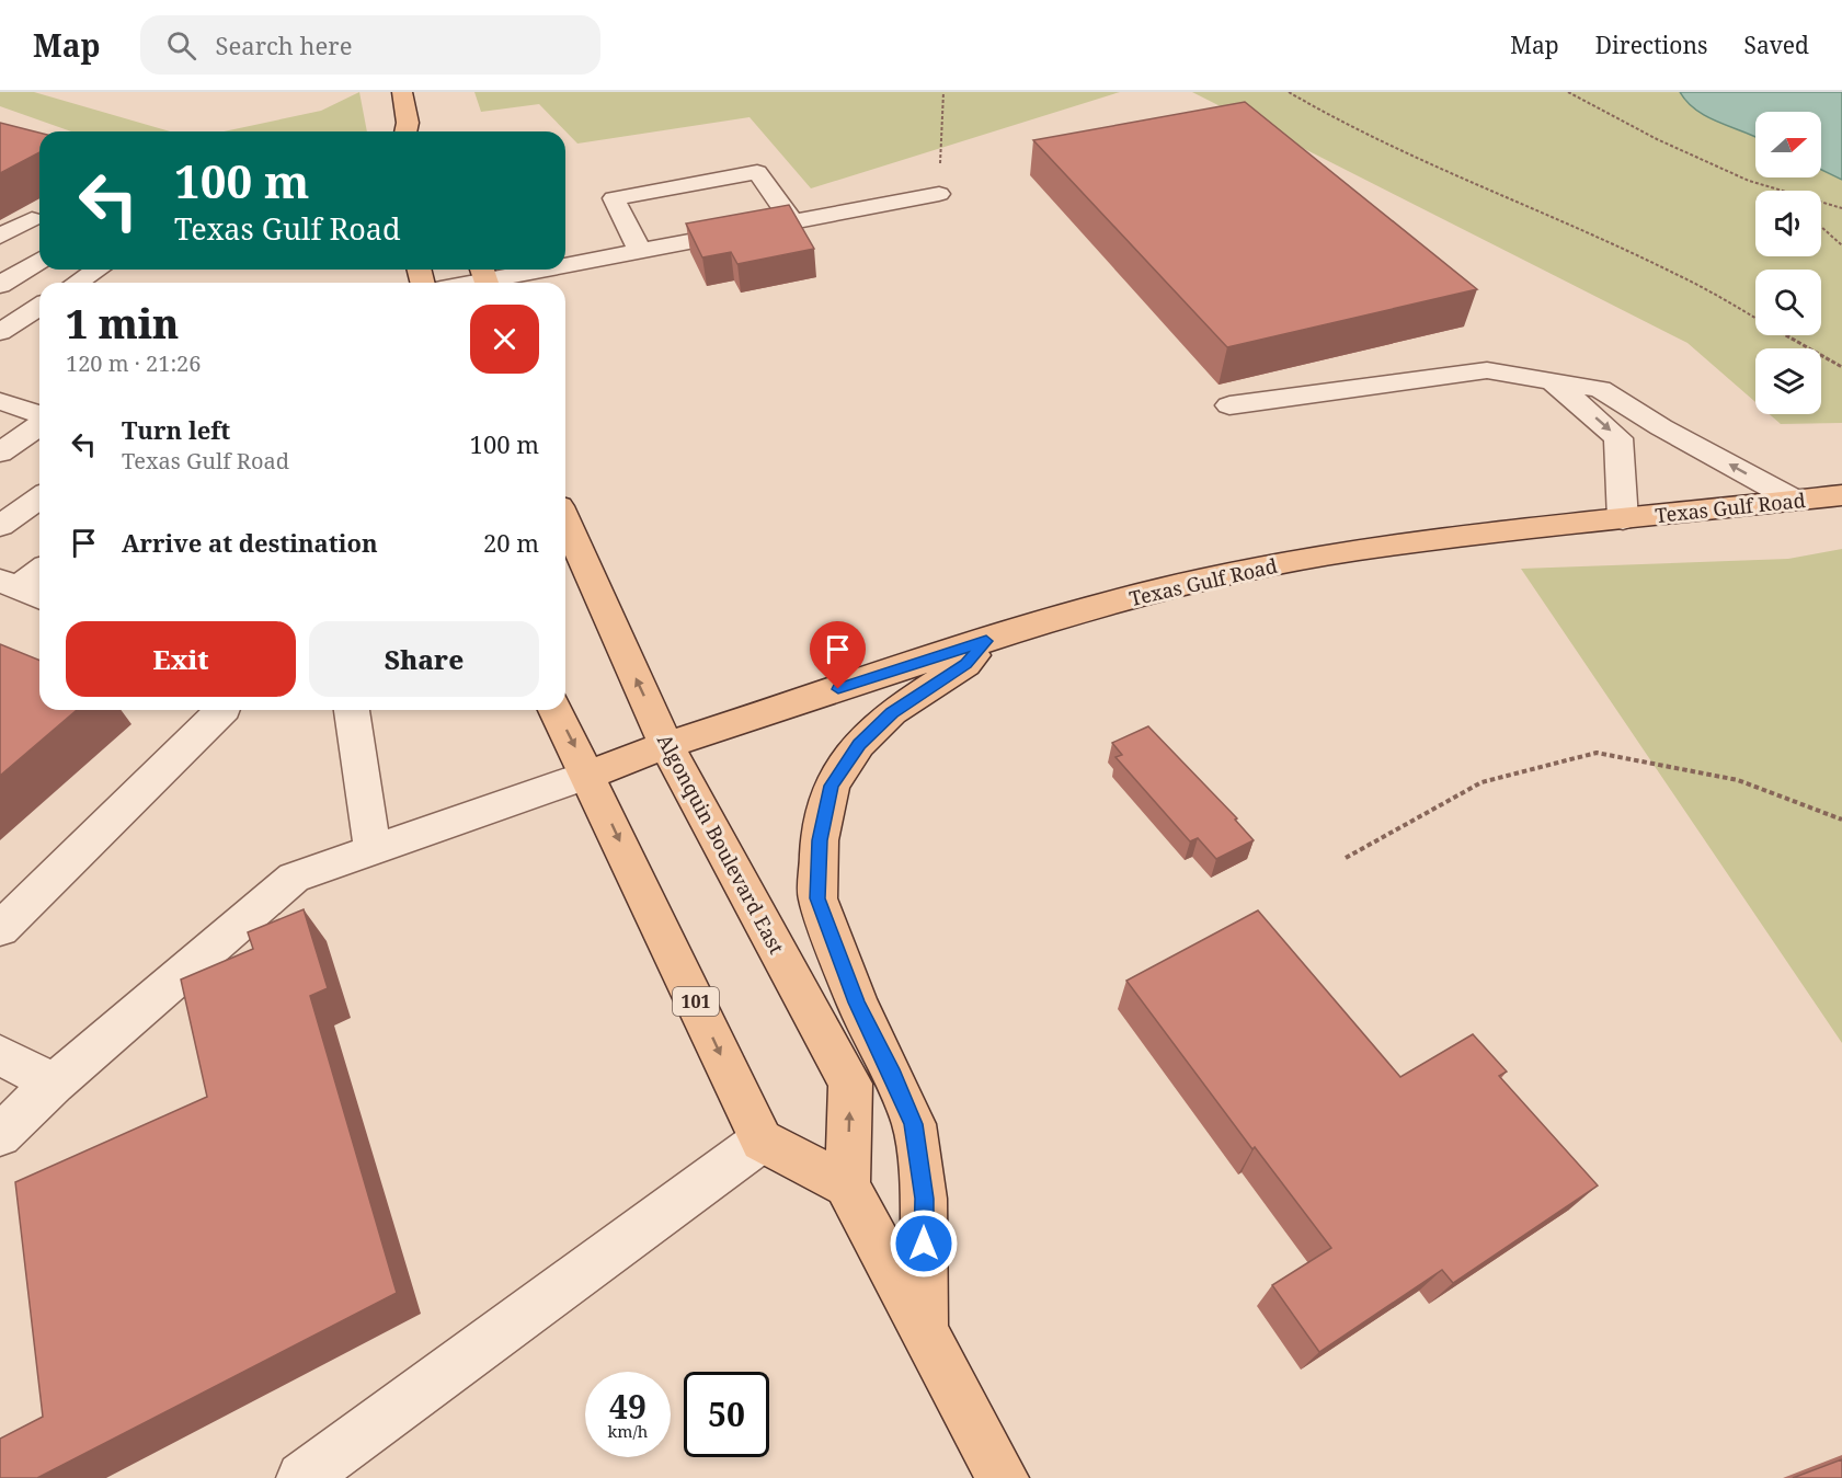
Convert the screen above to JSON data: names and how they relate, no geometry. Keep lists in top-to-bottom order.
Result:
{
  "streets": {
    "main road": ["Texas Gulf Road", "Algonquin Boulevard East", "101"]
  },
  "crossings": [
    ["Texas Gulf Road", "Algonquin Boulevard East"],
    ["Texas Gulf Road", "101"]
  ],
  "north": "right",
  "page": {
    "header": "Map",
    "search": "Search here",
    "nav": ["Map", "Directions", "Saved"],
    "turn": ["100 m", "Texas Gulf Road"],
    "heading": ["1 min", "120 m · 21:26"],
    "list": [
      {
        "name": "Turn left",
        "note": "Texas Gulf Road",
        "value": "100 m"
      },
      {
        "name": "Arrive at destination",
        "value": "20 m"
      }
    ],
    "buttons": ["Exit", "Share"],
    "speed": "49 km/h",
    "limit": "50"
  }
}
